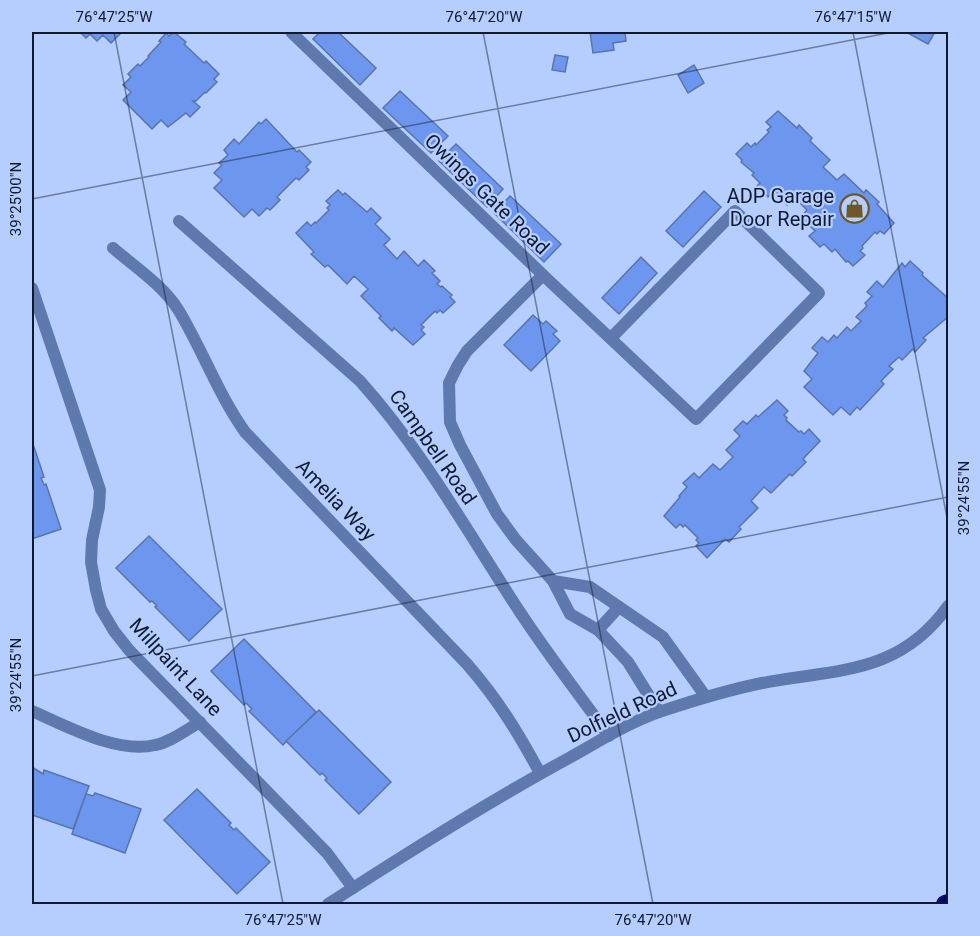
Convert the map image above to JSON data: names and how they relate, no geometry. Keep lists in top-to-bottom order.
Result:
{
  "streets": {
    "street": [
      "Owings Gate Road",
      "Campbell Road",
      "Amelia Way",
      "Millpaint Lane",
      "Dolfield Road"
    ]
  },
  "crossings": [
    ["Owings Gate Road", "Dolfield Road"],
    ["Campbell Road", "Dolfield Road"],
    ["Amelia Way", "Dolfield Road"],
    ["Millpaint Lane", "Dolfield Road"]
  ],
  "places": {
    "shop": ["ADP Garage Door Repair"]
  },
  "coordinates": [
    "76°47'25\"W",
    "76°47'20\"W",
    "76°47'15\"W",
    "39°25'00\"N",
    "39°24'55\"N"
  ]
}
